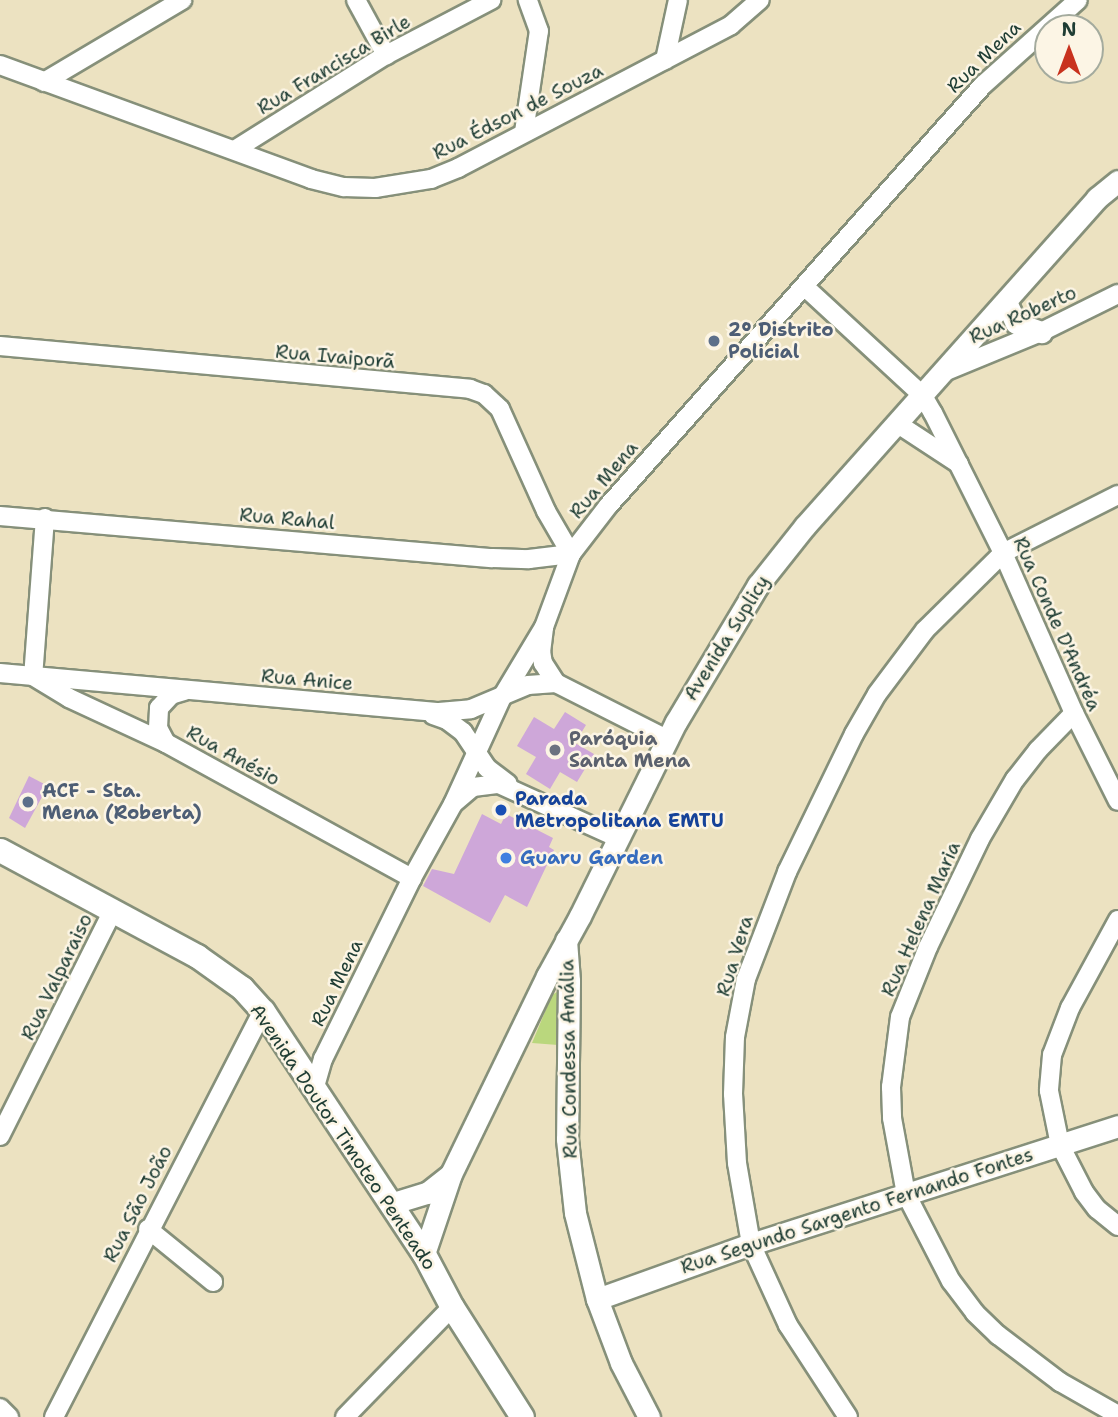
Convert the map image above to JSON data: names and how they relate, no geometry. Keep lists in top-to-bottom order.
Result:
{
  "streets": {
    "main road": ["Avenida Doutor Timoteo Penteado"],
    "street": [
      "Rua Mena",
      "Rua Francisca Birle",
      "Rua Édson de Souza",
      "Rua Roberto",
      "Rua Ivaiporã",
      "Rua Rahal",
      "Rua Conde D'Andréa",
      "Avenida Suplicy",
      "Rua Anice",
      "Rua Anésio",
      "Rua Helena Maria",
      "Rua Vera",
      "Rua Valparaiso",
      "Rua Condessa Amália",
      "Rua São João",
      "Rua Segundo Sargento Fernando Fontes"
    ]
  },
  "crossings": [
    ["Rua Mena", "Rua Ivaiporã"],
    ["Rua Mena", "Rua Rahal"],
    ["Rua Mena", "Rua Conde D'Andréa"],
    ["Rua Mena", "Rua Anice"],
    ["Rua Mena", "Rua Anésio"],
    ["Rua Mena", "Avenida Doutor Timoteo Penteado"],
    ["Rua Francisca Birle", "Rua Édson de Souza"],
    ["Rua Roberto", "Avenida Suplicy"],
    ["Rua Ivaiporã", "Rua Rahal"],
    ["Rua Conde D'Andréa", "Avenida Suplicy"],
    ["Rua Conde D'Andréa", "Rua Helena Maria"],
    ["Rua Conde D'Andréa", "Rua Vera"],
    ["Avenida Suplicy", "Rua Condessa Amália"],
    ["Avenida Suplicy", "Avenida Doutor Timoteo Penteado"],
    ["Rua Anice", "Rua Anésio"],
    ["Rua Helena Maria", "Rua Segundo Sargento Fernando Fontes"],
    ["Rua Vera", "Rua Segundo Sargento Fernando Fontes"],
    ["Rua Valparaiso", "Avenida Doutor Timoteo Penteado"],
    ["Rua Condessa Amália", "Rua Segundo Sargento Fernando Fontes"],
    ["Avenida Doutor Timoteo Penteado", "Rua São João"]
  ],
  "places": [
    "2º Distrito Policial",
    "Paróquia Santa Mena",
    "ACF - Sta. Mena (Roberta)",
    "Parada Metropolitana EMTU",
    "Guaru Garden"
  ],
  "north": "top"
}
